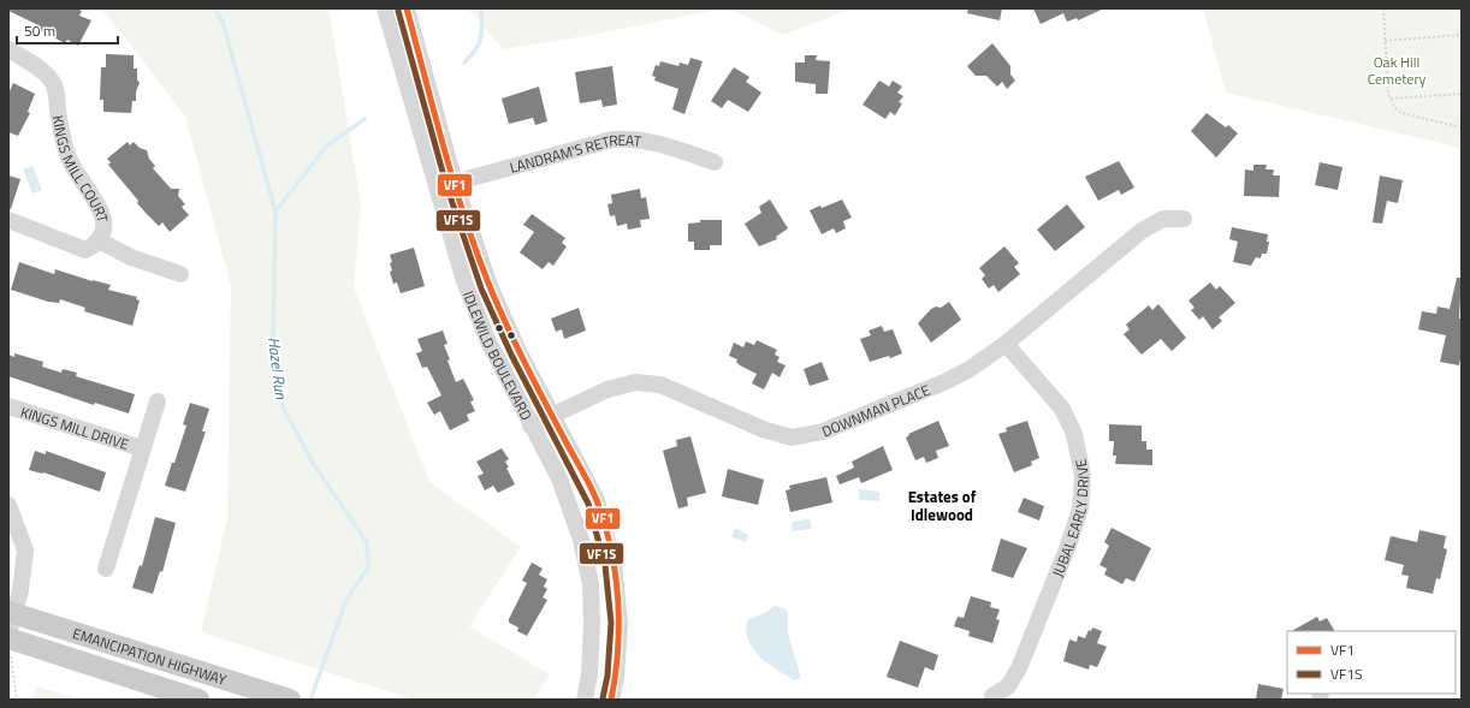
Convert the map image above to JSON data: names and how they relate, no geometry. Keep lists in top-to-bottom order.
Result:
{
  "streets": {
    "main road": ["EMANCIPATION HIGHWAY"],
    "street": [
      "LANDRAM'S RETREAT",
      "KINGS MILL COURT",
      "IDLEWILD BOULEVARD",
      "DOWNMAN PLACE",
      "KINGS MILL DRIVE",
      "JUBAL EARLY DRIVE"
    ]
  },
  "crossings": [
    ["LANDRAM'S RETREAT", "IDLEWILD BOULEVARD"],
    ["IDLEWILD BOULEVARD", "DOWNMAN PLACE"],
    ["DOWNMAN PLACE", "JUBAL EARLY DRIVE"]
  ],
  "districts": ["Estates of Idlewood"],
  "water": ["Hazel Run"],
  "parks": ["Oak Hill Cemetery"],
  "lines": ["transit line VF1", "transit line VF1S"],
  "legend": ["VF1", "VF1S"],
  "scale_bar": "50 m"
}
